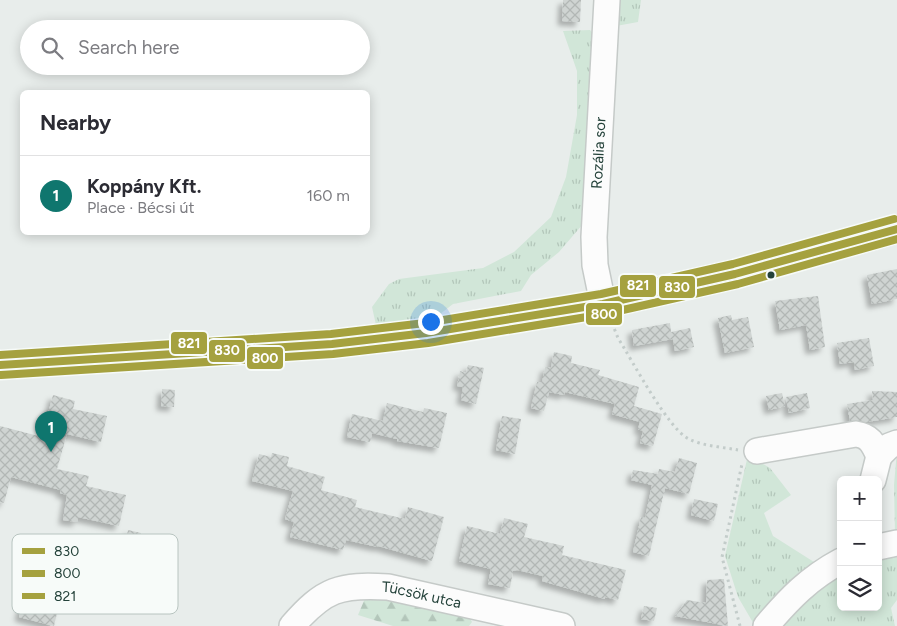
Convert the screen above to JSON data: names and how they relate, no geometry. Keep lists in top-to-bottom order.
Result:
{
  "streets": {
    "street": ["Rozália sor", "Tücsök utca"]
  },
  "lines": ["transit line 821", "transit line 830", "transit line 800"],
  "legend": ["830", "800", "821"],
  "page": {
    "search": "Search here",
    "heading": "Nearby",
    "list": [
      {
        "mark": "1",
        "name": "Koppány Kft.",
        "note": "Place · Bécsi út",
        "value": "160 m"
      }
    ],
    "pins": "1",
    "map_buttons": ["+", "−"]
  }
}
